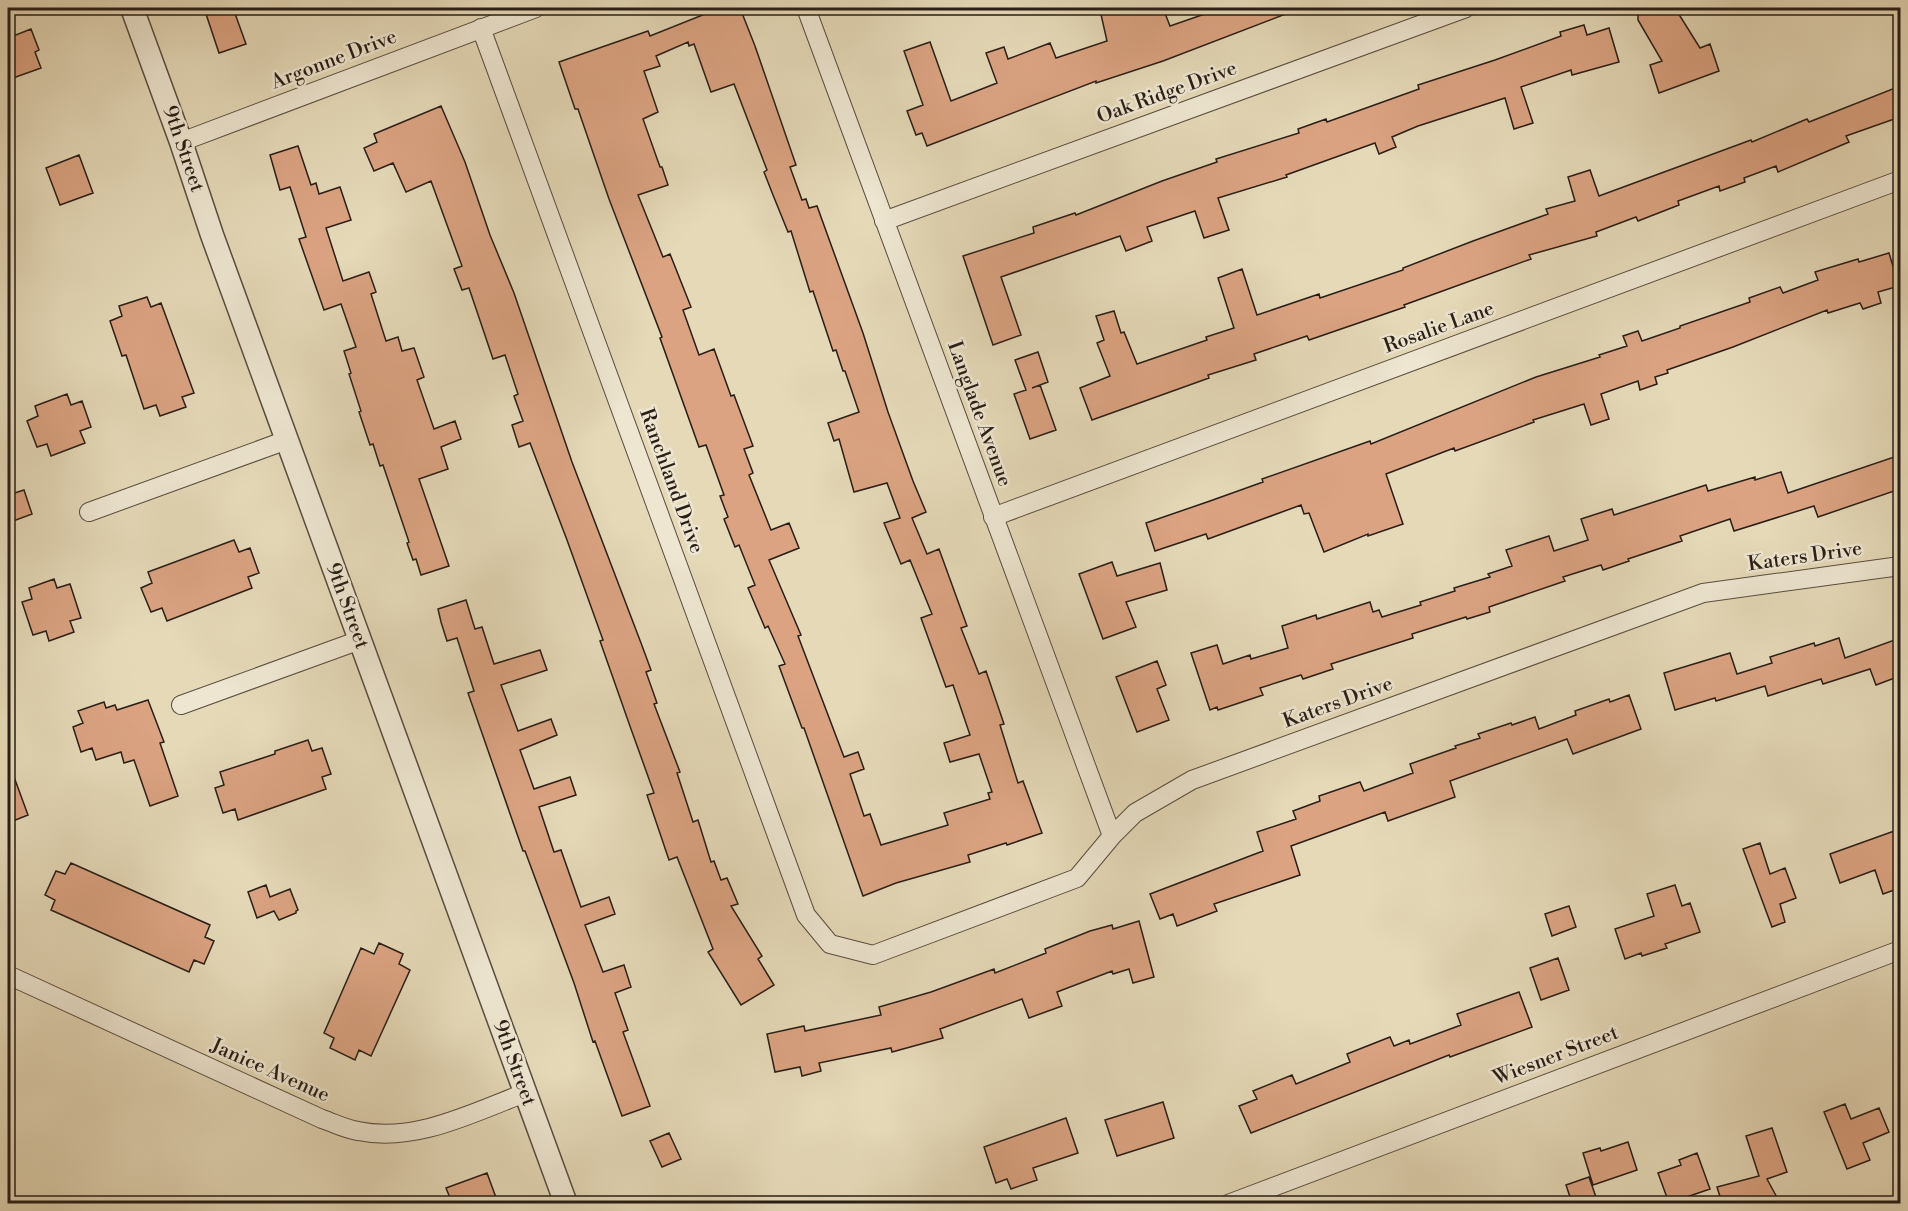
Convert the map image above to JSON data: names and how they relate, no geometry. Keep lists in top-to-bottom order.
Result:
{
  "streets": {
    "street": [
      "Argonne Drive",
      "Oak Ridge Drive",
      "9th Street",
      "Rosalie Lane",
      "Langlade Avenue",
      "Ranchland Drive",
      "Katers Drive",
      "Wiesner Street",
      "Janice Avenue"
    ]
  },
  "crossings": [
    ["Argonne Drive", "9th Street"],
    ["Argonne Drive", "Ranchland Drive"],
    ["Oak Ridge Drive", "Langlade Avenue"],
    ["9th Street", "Janice Avenue"],
    ["Rosalie Lane", "Langlade Avenue"],
    ["Langlade Avenue", "Katers Drive"],
    ["Ranchland Drive", "Katers Drive"]
  ]
}
